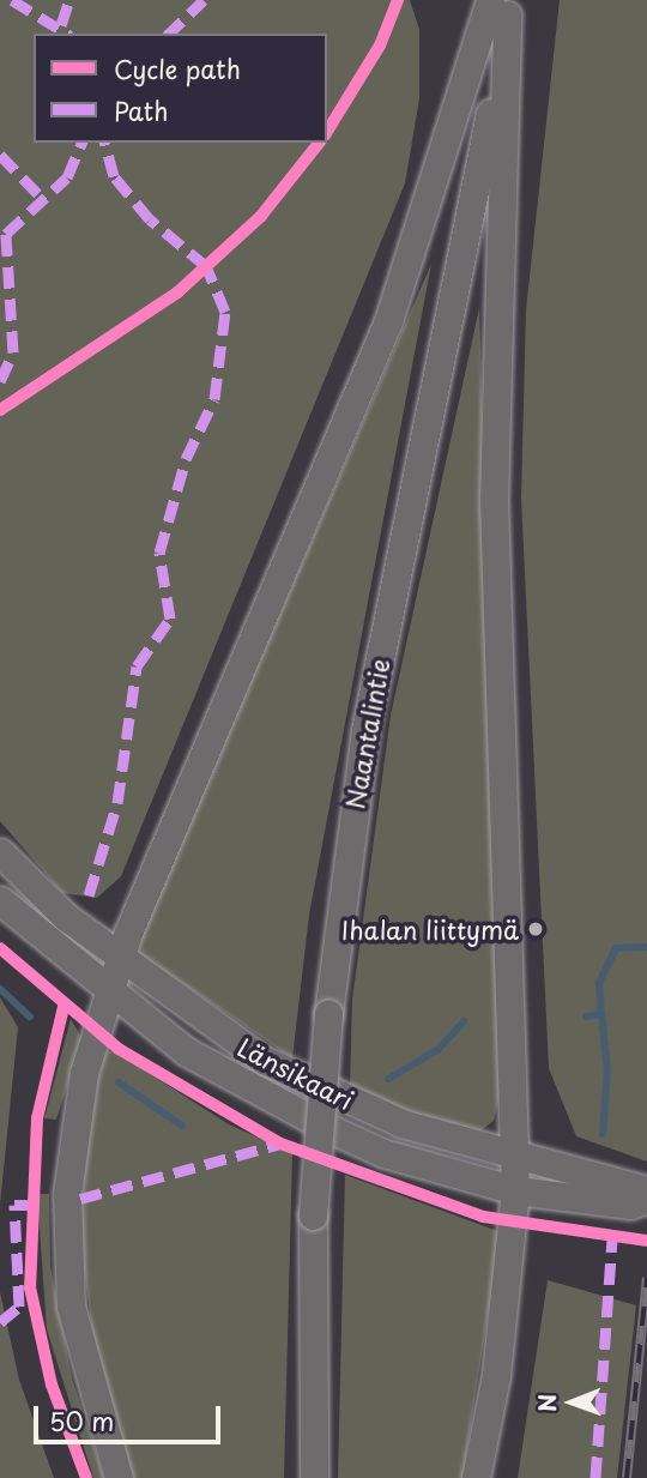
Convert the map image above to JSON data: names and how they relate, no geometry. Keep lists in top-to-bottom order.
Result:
{
  "streets": {
    "main road": ["Naantalintie", "Länsikaari"]
  },
  "places": ["Ihalan liittymä"],
  "legend": ["Cycle path", "Path"],
  "scale_bar": "50 m",
  "north": "left"
}
